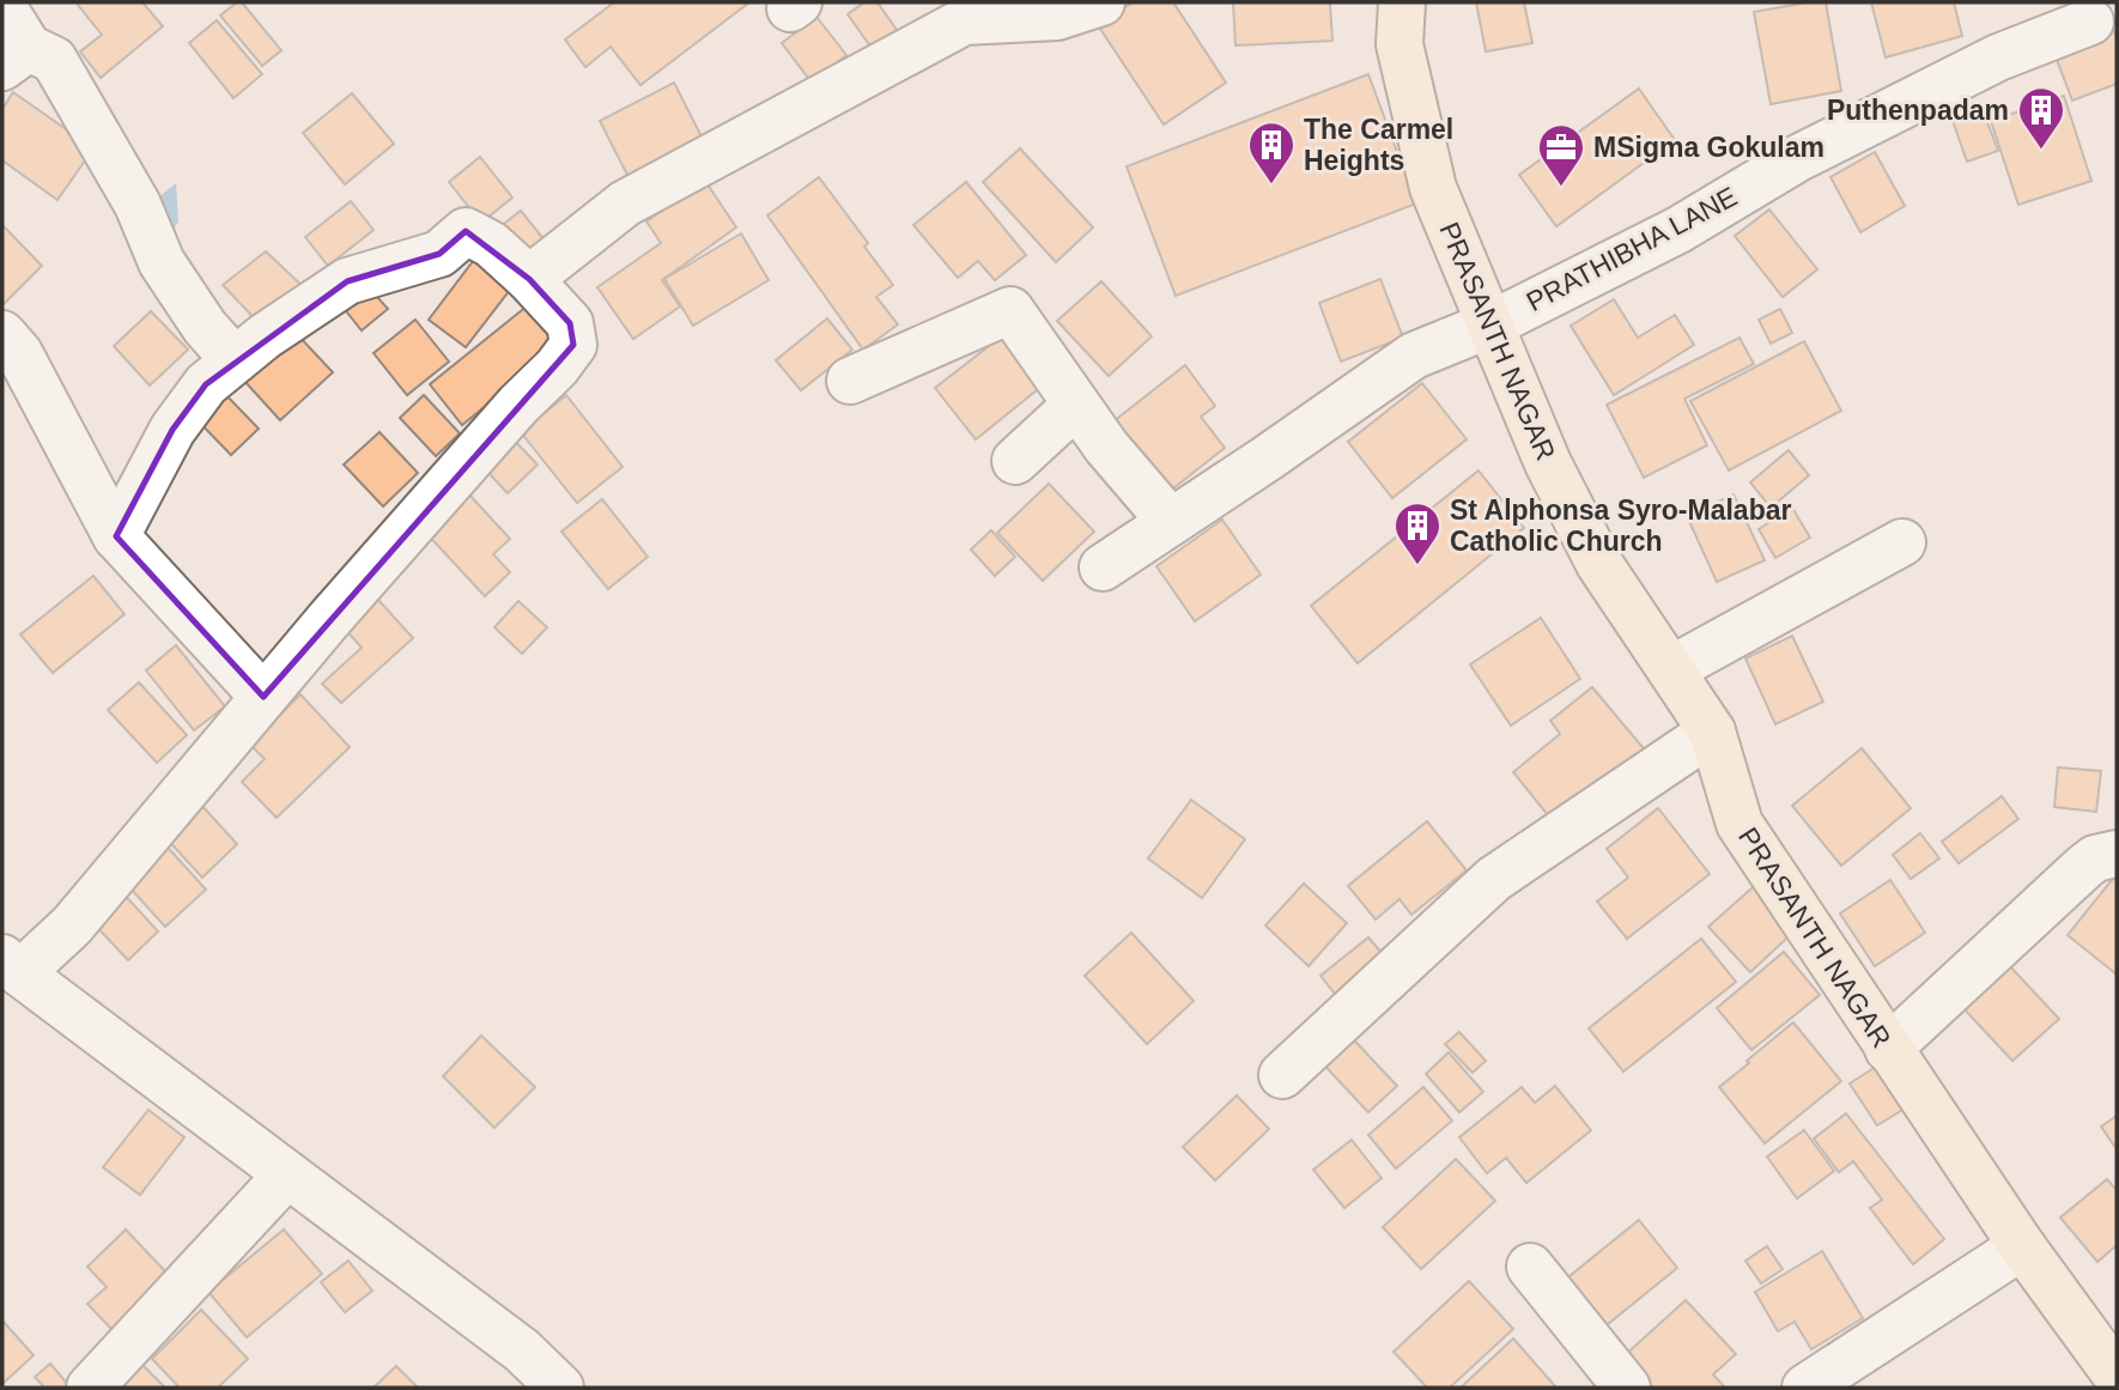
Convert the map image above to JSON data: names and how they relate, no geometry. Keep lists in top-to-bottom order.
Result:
{
  "streets": {
    "street": ["PRATHIBHA LANE", "PRASANTH NAGAR"]
  },
  "crossings": [
    ["PRATHIBHA LANE", "PRASANTH NAGAR"]
  ],
  "places": {
    "building": ["Puthenpadam", "The Carmel Heights", "St Alphonsa Syro-Malabar Catholic Church"],
    "office": ["MSigma Gokulam"]
  }
}
